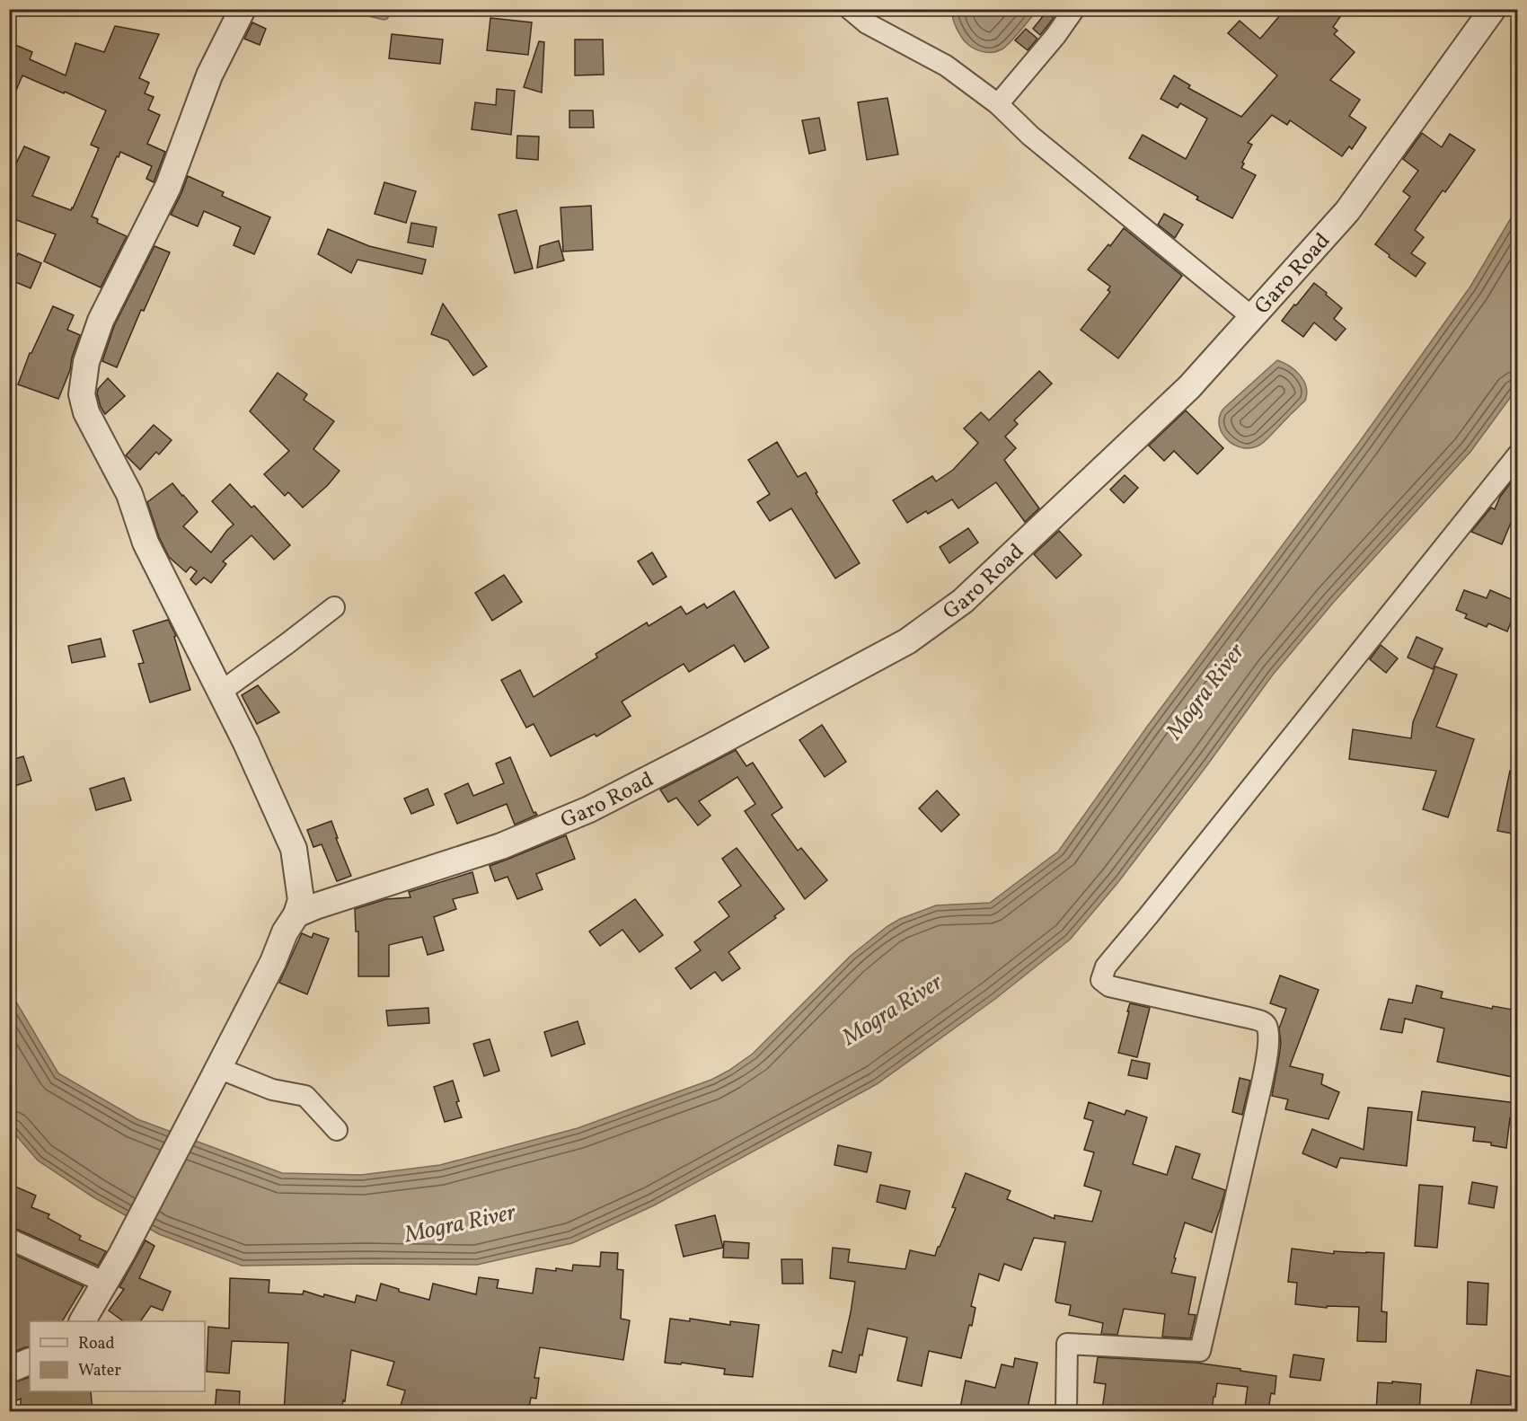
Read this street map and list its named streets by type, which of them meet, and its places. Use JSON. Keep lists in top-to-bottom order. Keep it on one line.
{"streets":{"street":["Garo Road"]},"water":["Mogra River"],"legend":["Road","Water"]}
